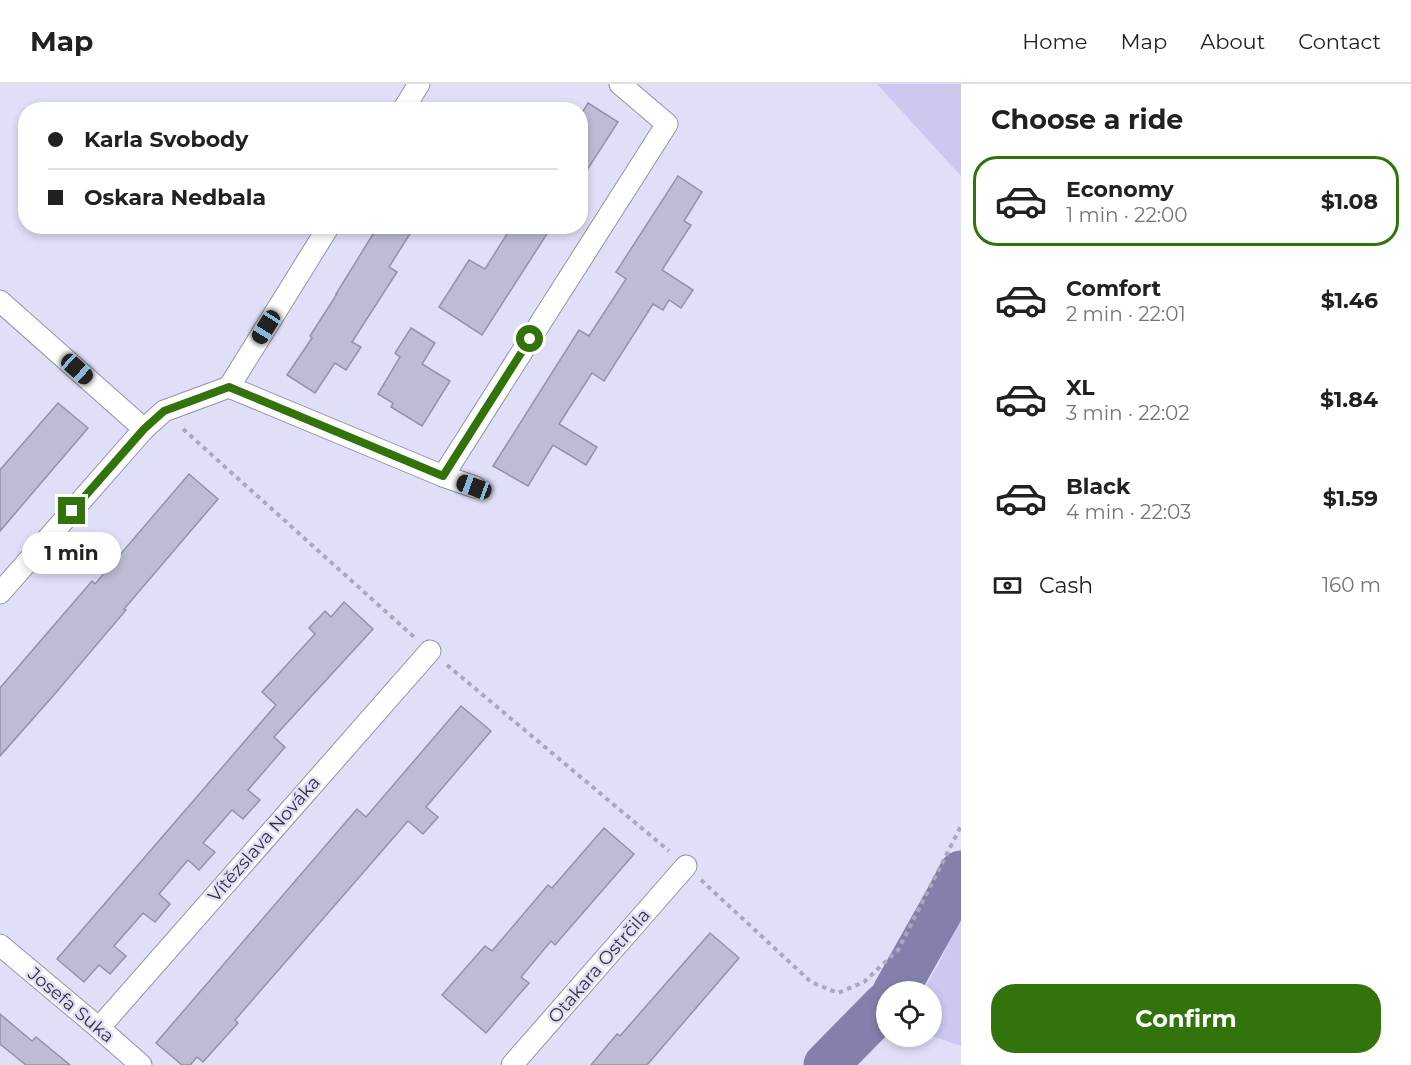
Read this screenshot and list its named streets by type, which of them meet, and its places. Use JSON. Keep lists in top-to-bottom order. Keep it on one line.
{"streets":{"street":["Vítězslava Nováka","Otakara Ostrčila","Josefa Suka"]},"crossings":[["Vítězslava Nováka","Josefa Suka"]],"page":{"header":"Map","nav":["Home","Map","About","Contact"],"heading":"Choose a ride","banner":["Karla Svobody","Oskara Nedbala"],"list":[{"name":"Economy","note":"1 min · 22:00","value":"$1.08"},{"name":"Comfort","note":"2 min · 22:01","value":"$1.46"},{"name":"XL","note":"3 min · 22:02","value":"$1.84"},{"name":"Black","note":"4 min · 22:03","value":"$1.59"}],"bubble":"1 min","pay":["Cash","160 m"],"buttons":"Confirm"}}
